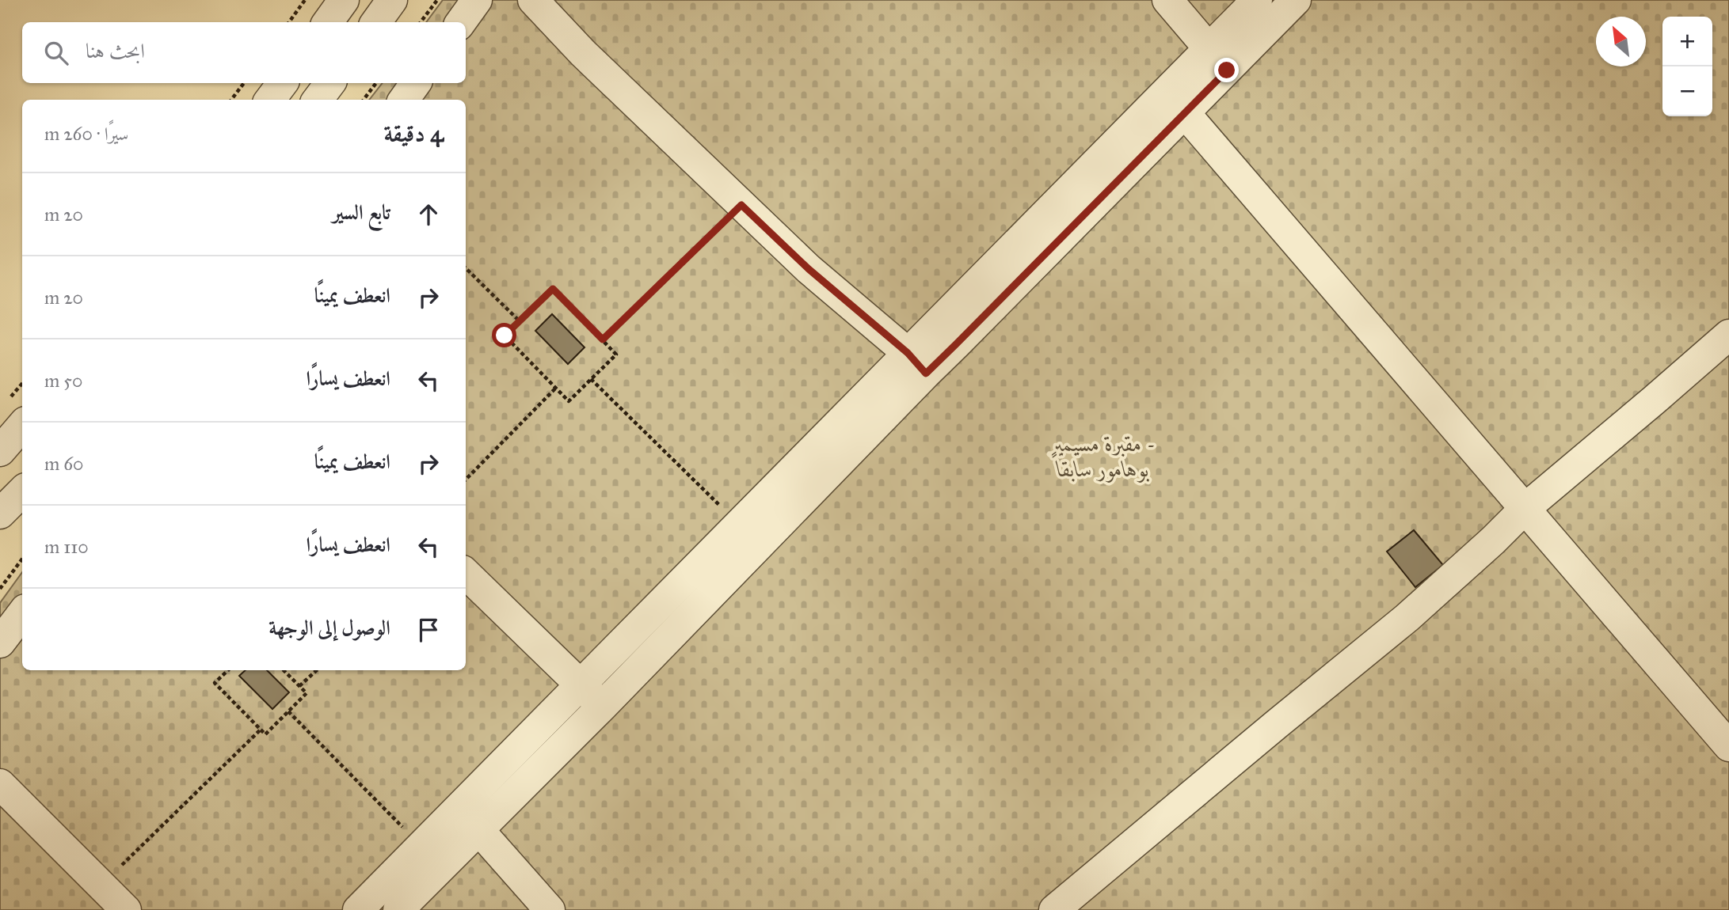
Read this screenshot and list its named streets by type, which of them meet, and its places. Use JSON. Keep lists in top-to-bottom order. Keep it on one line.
{"parks":["مقبرة مسيمير - بوهامور سابقاً"],"north":"top left","page":{"map_buttons":["+","−"],"search":"ابحث هنا","heading":["4 دقيقة","سيرًا · 260 m"],"list":[["تابع السير","20 m"],["انعطف يمينًا","20 m"],["انعطف يسارًا","50 m"],["انعطف يمينًا","60 m"],["انعطف يسارًا","110 m"],"الوصول إلى الوجهة"]}}
